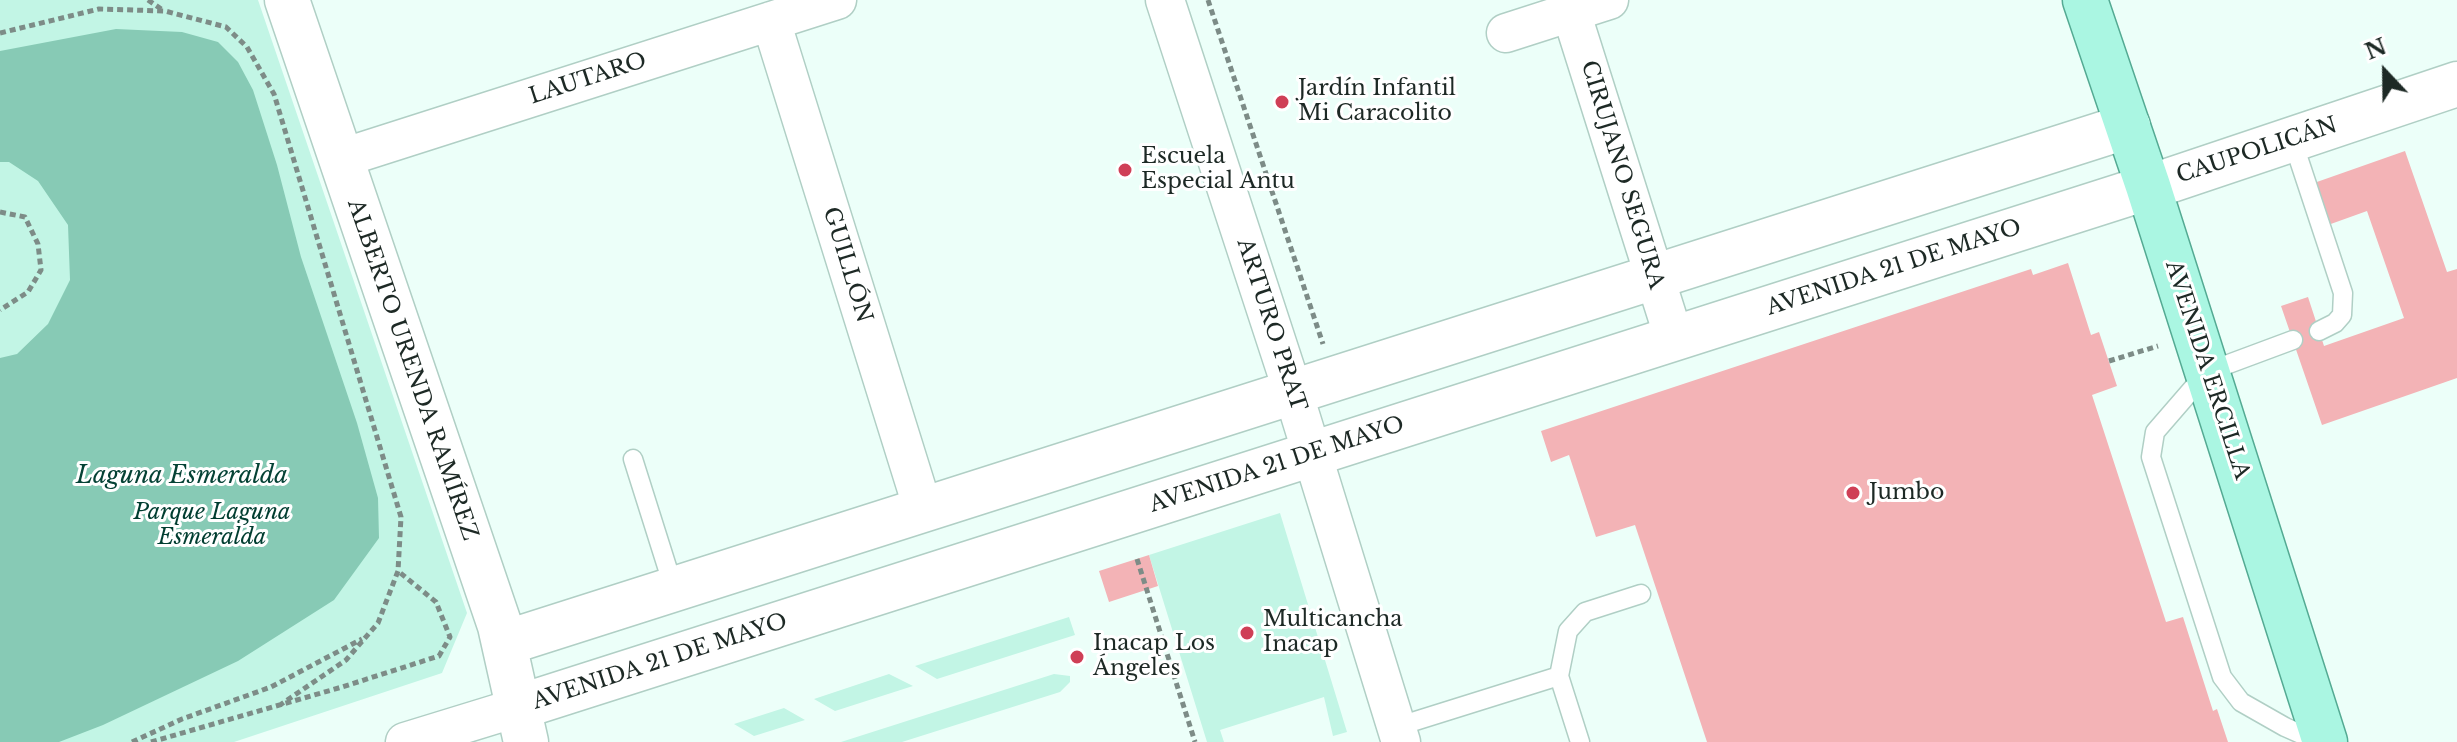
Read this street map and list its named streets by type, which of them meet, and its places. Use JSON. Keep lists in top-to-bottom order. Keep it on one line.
{"streets":{"main road":["AVENIDA ERCILLA"],"street":["LAUTARO","CAUPOLICÁN","CIRUJANO SEGURA","GUILLÓN","AVENIDA 21 DE MAYO","ARTURO PRAT","ALBERTO URENDA RAMÍREZ"]},"crossings":[["LAUTARO","GUILLÓN"],["LAUTARO","ALBERTO URENDA RAMÍREZ"],["CAUPOLICÁN","AVENIDA 21 DE MAYO"],["CAUPOLICÁN","AVENIDA ERCILLA"],["CIRUJANO SEGURA","AVENIDA 21 DE MAYO"],["AVENIDA 21 DE MAYO","ARTURO PRAT"],["AVENIDA 21 DE MAYO","ALBERTO URENDA RAMÍREZ"],["AVENIDA 21 DE MAYO","AVENIDA ERCILLA"]],"water":["Laguna Esmeralda"],"parks":["Parque Laguna Esmeralda"],"places":["Jardín Infantil Mi Caracolito","Escuela Especial Antu","Jumbo","Multicancha Inacap","Inacap Los Ángeles"],"north":"top"}
